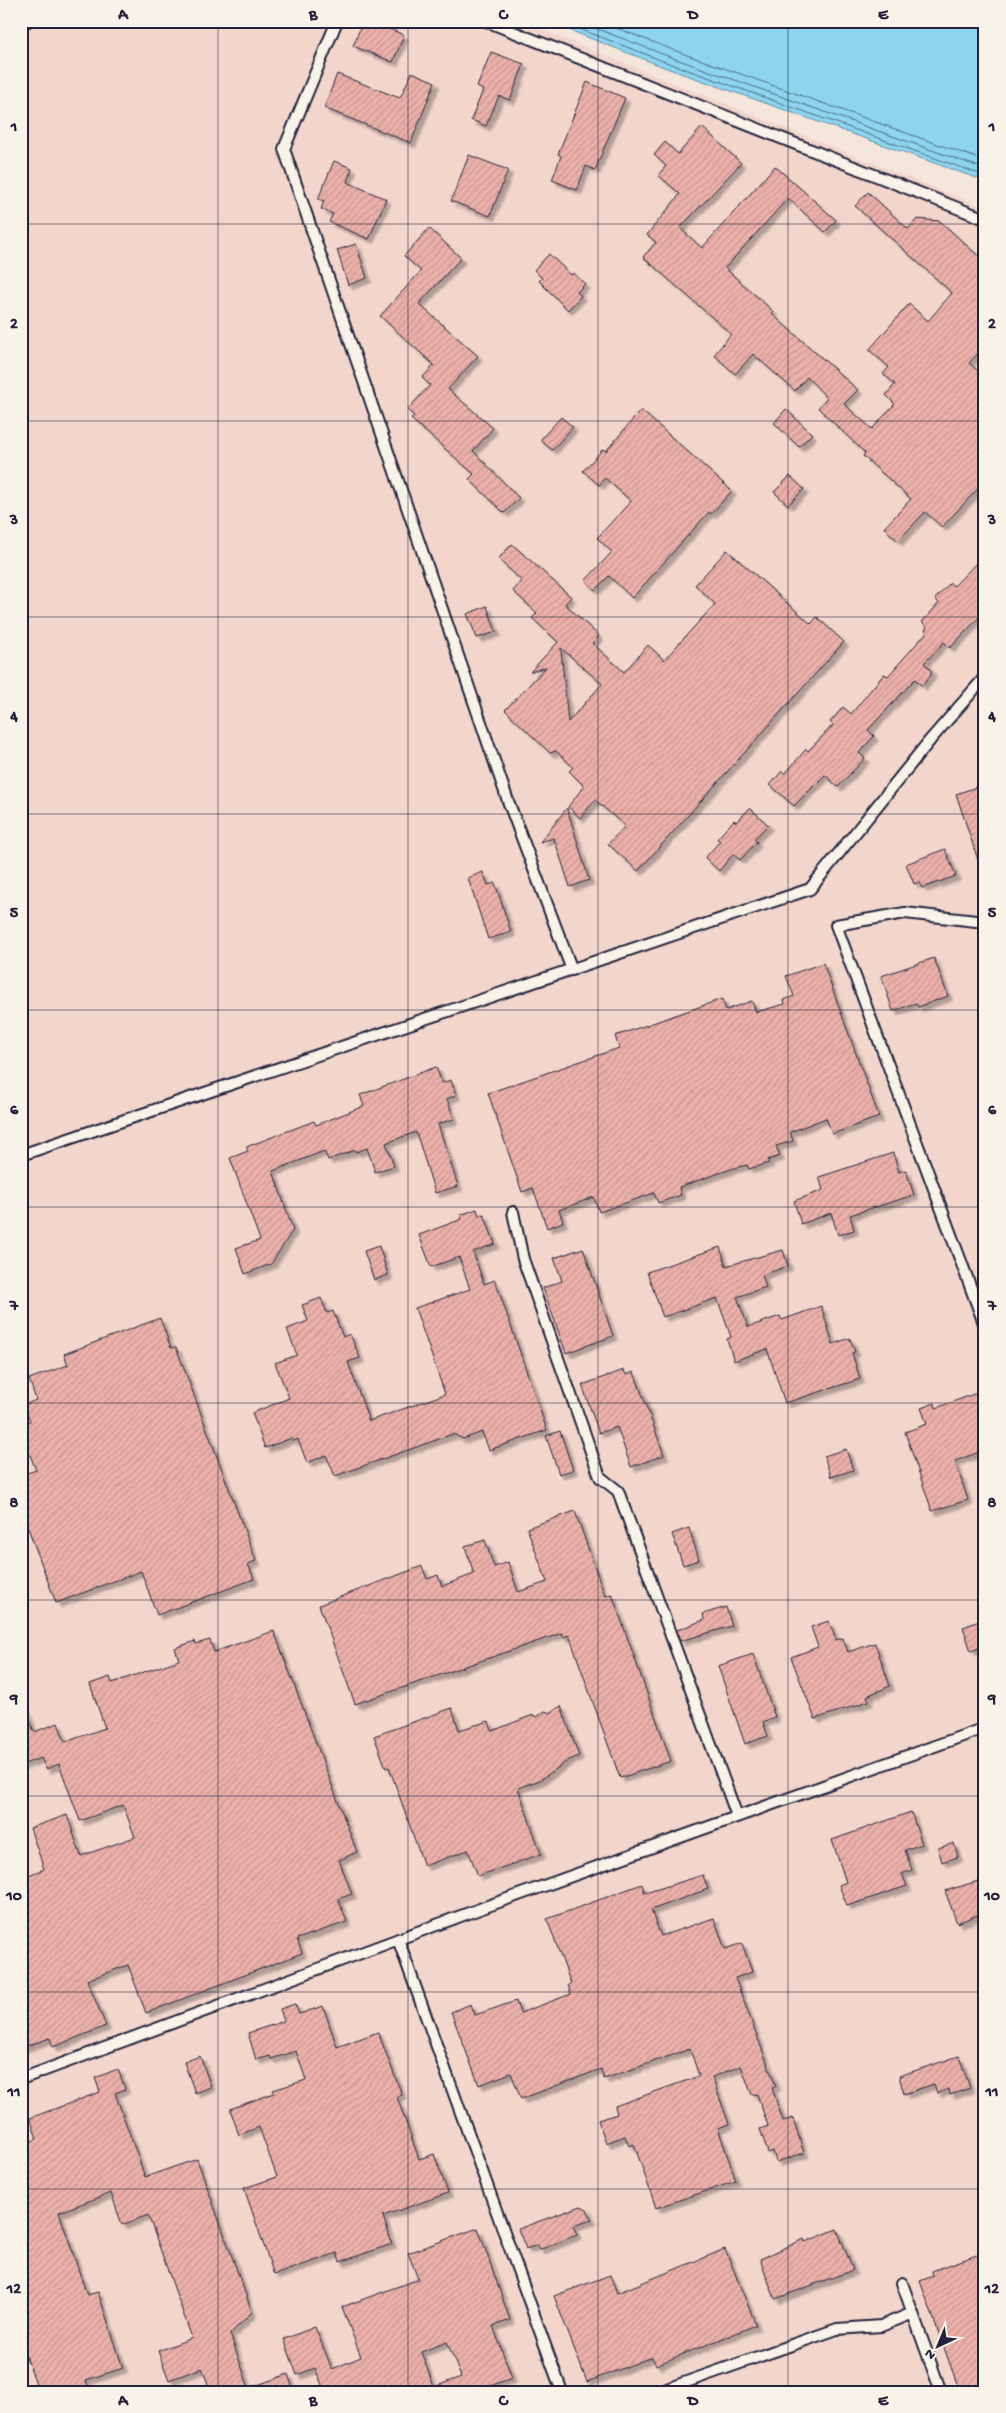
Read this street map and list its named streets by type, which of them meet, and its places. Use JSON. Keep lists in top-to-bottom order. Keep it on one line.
{"north":"bottom left","grid":{"columns":["A","B","C","D","E"],"rows":["1","2","3","4","5","6","7","8","9","10","11","12"]}}
